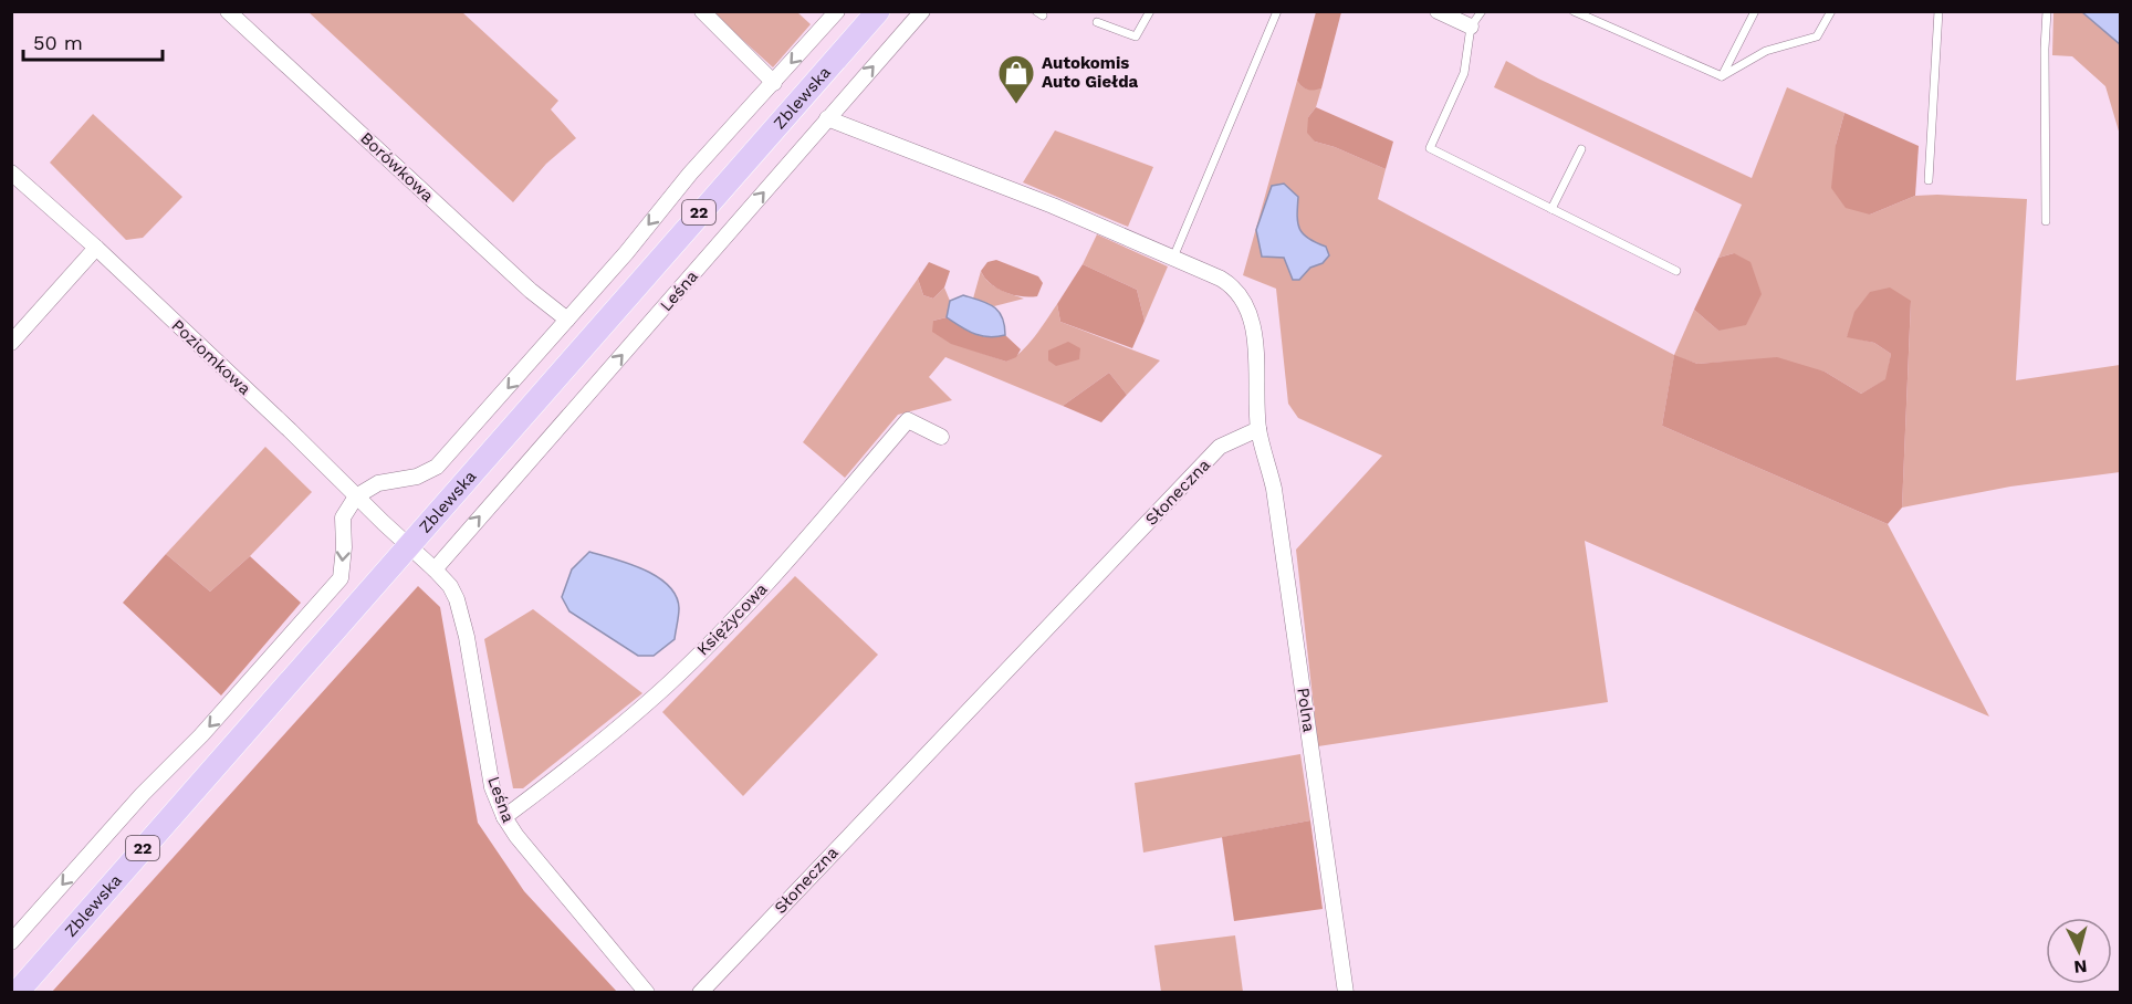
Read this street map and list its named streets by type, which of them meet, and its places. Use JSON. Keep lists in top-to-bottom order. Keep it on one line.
{"streets":{"main road":["Zblewska","22"],"street":["Borówkowa","Leśna","Poziomkowa","Słoneczna","Księżycowa","Polna"]},"crossings":[["Zblewska","Borówkowa"],["Zblewska","Leśna"],["Zblewska","Poziomkowa"],["Leśna","Poziomkowa"],["Leśna","Księżycowa"],["Słoneczna","Polna"]],"one_way":["Leśna"],"places":{"shop":["Autokomis Auto Giełda"]},"scale_bar":"50 m","north":"bottom"}
